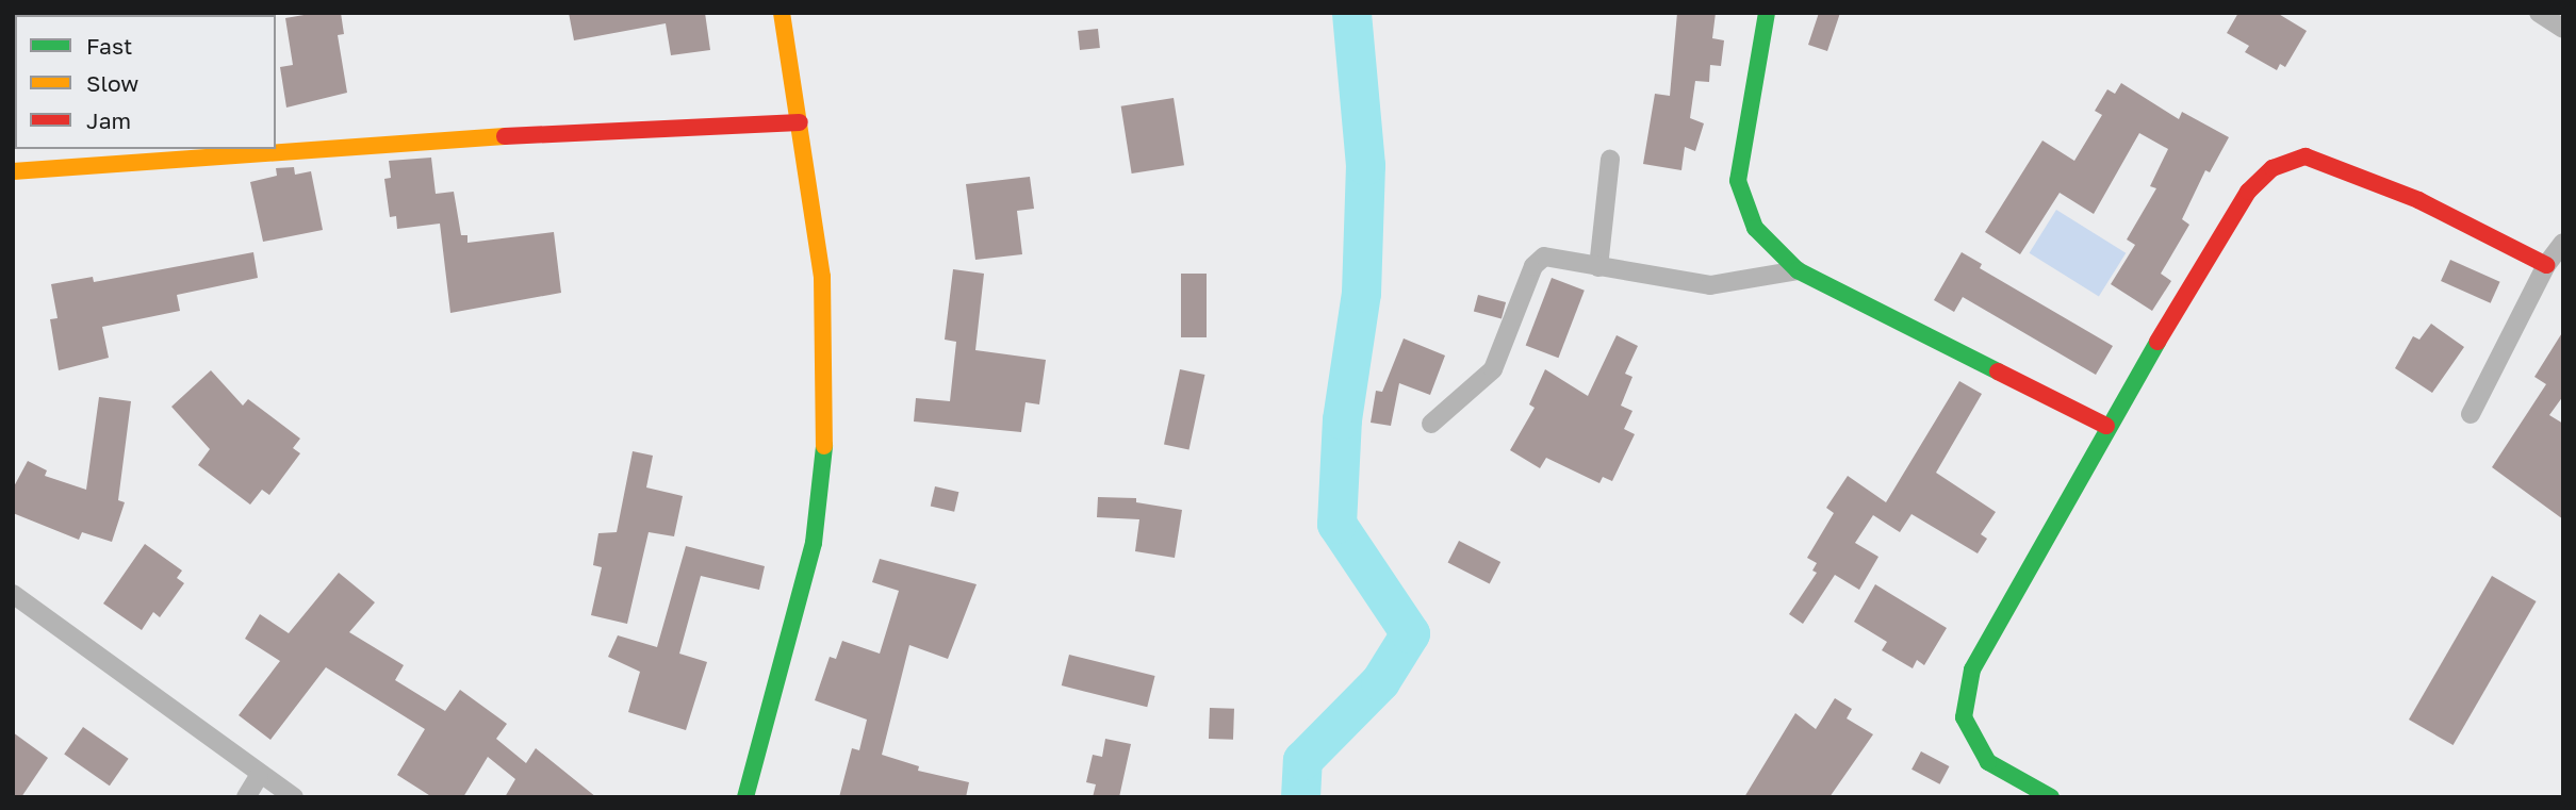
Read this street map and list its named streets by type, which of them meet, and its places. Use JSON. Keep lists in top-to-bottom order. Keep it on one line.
{"legend":["Fast","Slow","Jam"]}
